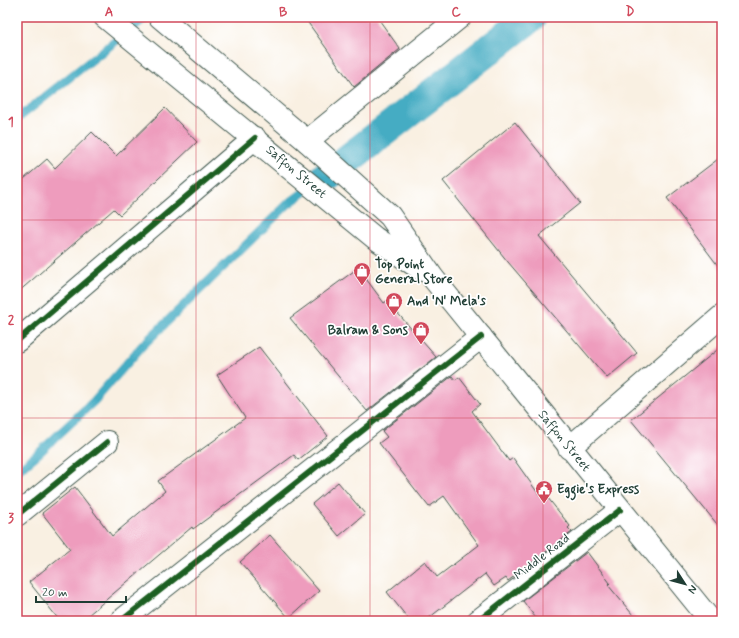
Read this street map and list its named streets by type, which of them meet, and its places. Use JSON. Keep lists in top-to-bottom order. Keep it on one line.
{"streets":{"main road":["Saffon Street","Middle Road"]},"crossings":[["Saffon Street","Middle Road"]],"places":{"shop":["Top Point General Store","And 'N' Mela's","Balram & Sons"],"public building":["Eggie's Express"]},"scale_bar":"20 m","north":"bottom right","grid":{"columns":["A","B","C","D"],"rows":["1","2","3"]}}
